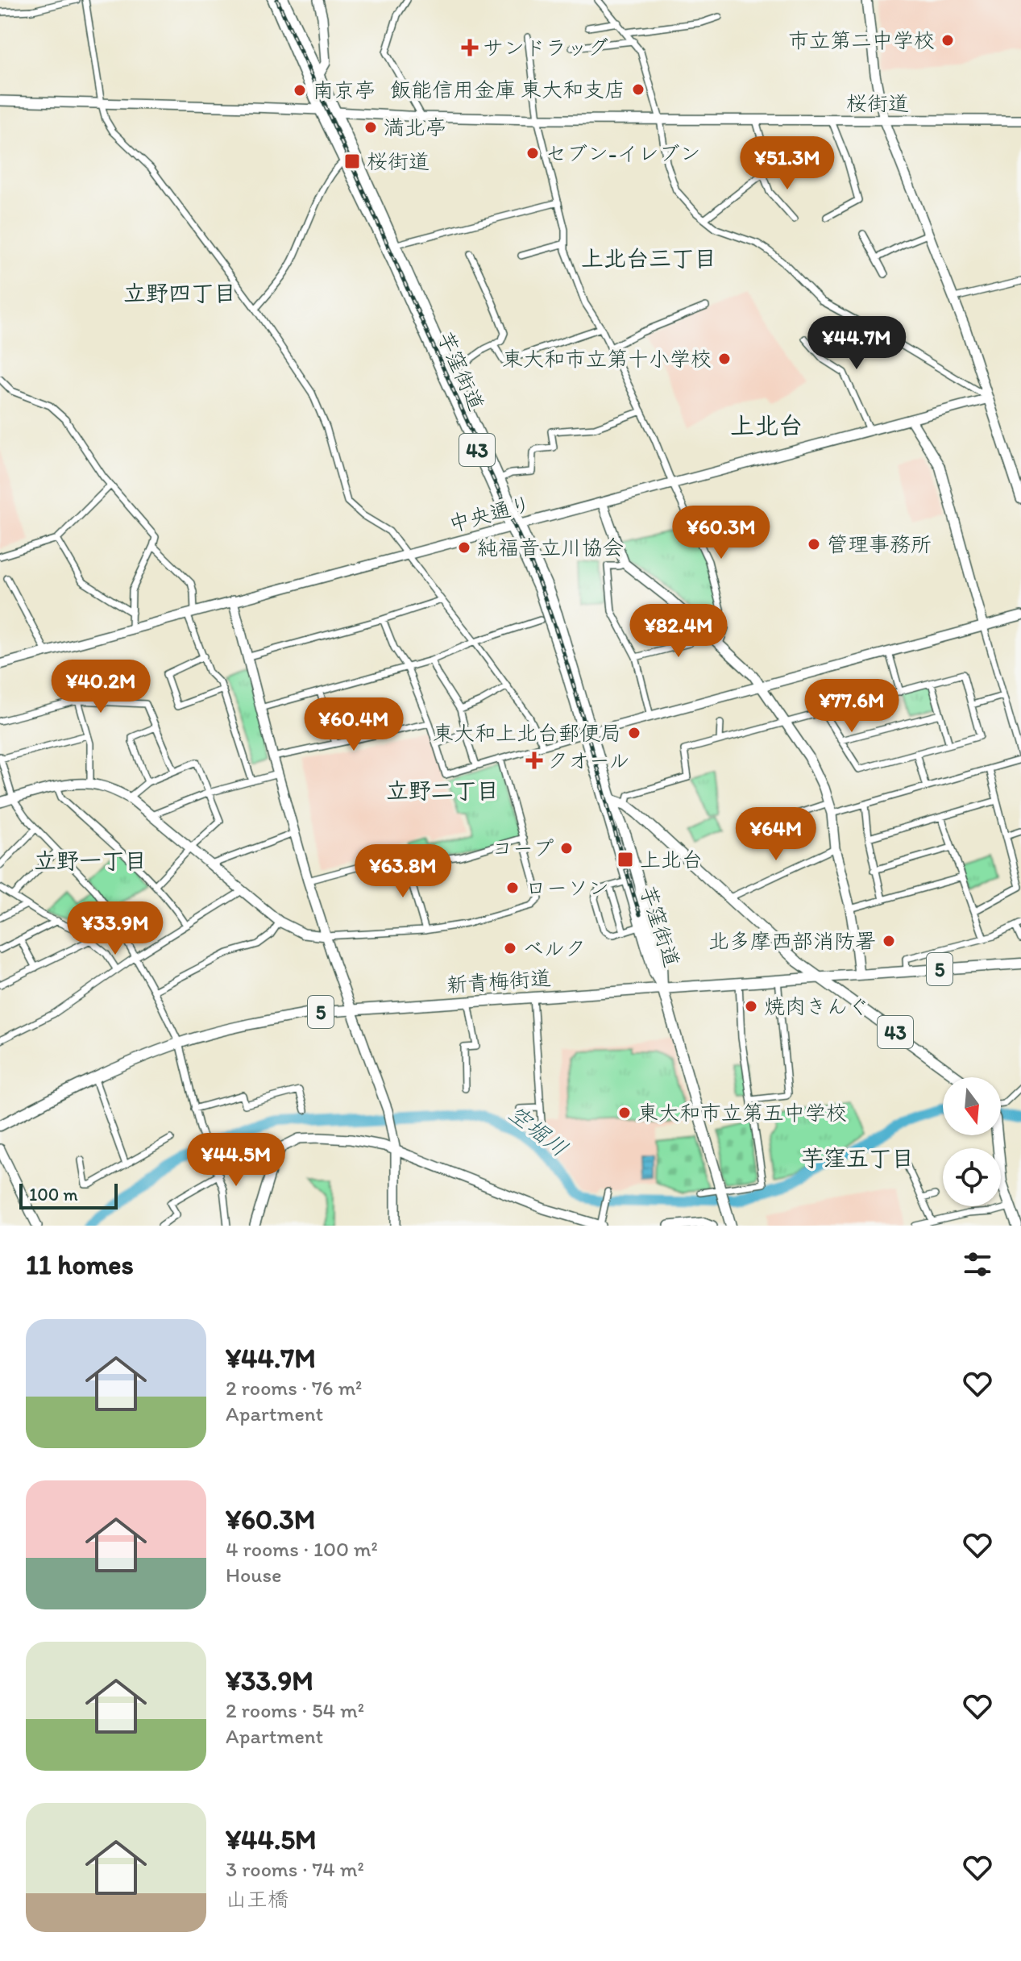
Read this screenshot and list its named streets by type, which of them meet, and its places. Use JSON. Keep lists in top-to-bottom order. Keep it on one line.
{"streets":{"main road":["芋窪街道","43","5","新青梅街道"],"street":["桜街道","中央通り"]},"crossings":[["桜街道","芋窪街道"],["芋窪街道","43"],["芋窪街道","中央通り"],["芋窪街道","新青梅街道"],["43","新青梅街道"]],"districts":["上北台三丁目","立野四丁目","上北台","立野二丁目","立野一丁目","芋窪五丁目"],"water":["空堀川"],"places":{"other":["市立第二中学校","飯能信用金庫 東大和支店","南京亭","満北亭","セブン-イレブン","東大和市立第十小学校","管理事務所","純福音立川協会","東大和上北台郵便局","コープ","ローソン","北多摩西部消防署","ベルク","焼肉きんぐ","東大和市立第五中学校"],"health":["サンドラッグ","クオール"],"transit":["桜街道","上北台"]},"scale_bar":"100 m","north":"bottom","page":{"price":["¥51.3M","¥44.7M","¥60.3M","¥82.4M","¥40.2M","¥77.6M","¥60.4M","¥64M","¥63.8M","¥33.9M","¥44.5M"],"scale":"100 m","heading":"11 homes","list":[{"name":"¥44.7M","note":"2 rooms · 76 m² · Apartment"},{"name":"¥60.3M","note":"4 rooms · 100 m² · House"},{"name":"¥33.9M","note":"2 rooms · 54 m² · Apartment"},{"name":"¥44.5M","note":"3 rooms · 74 m² · 山王橋"}]}}
